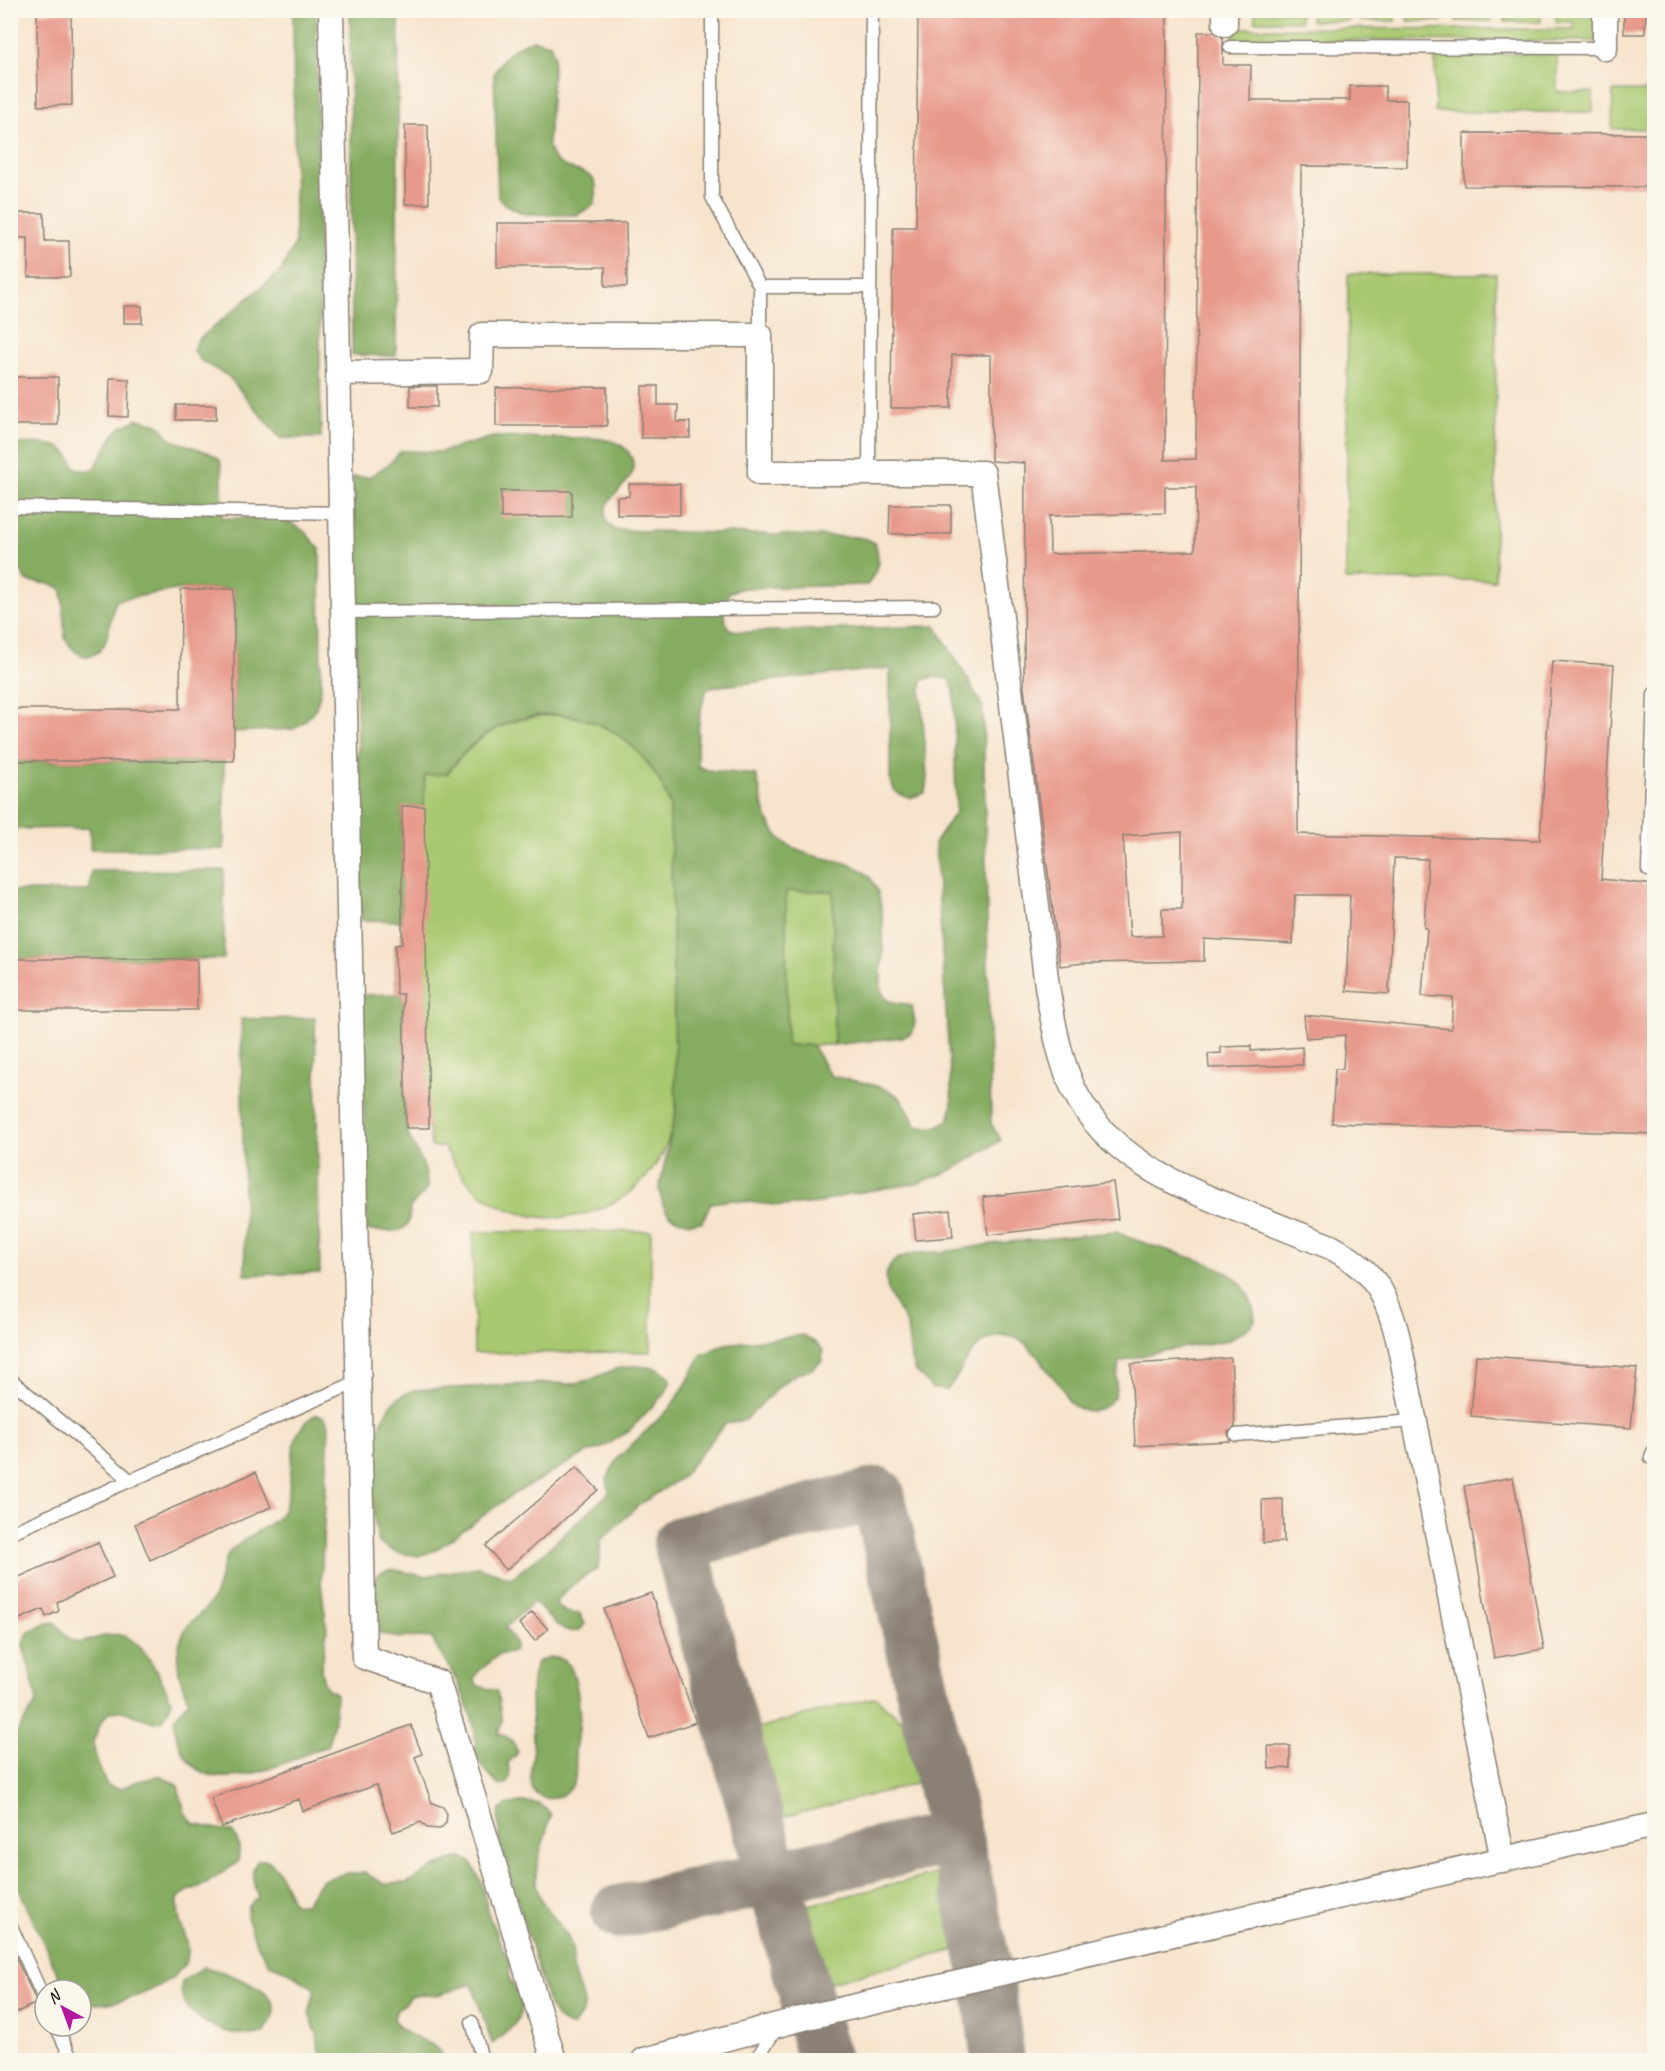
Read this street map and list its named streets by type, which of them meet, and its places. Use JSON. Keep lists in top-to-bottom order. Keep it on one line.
{"north":"top left"}
